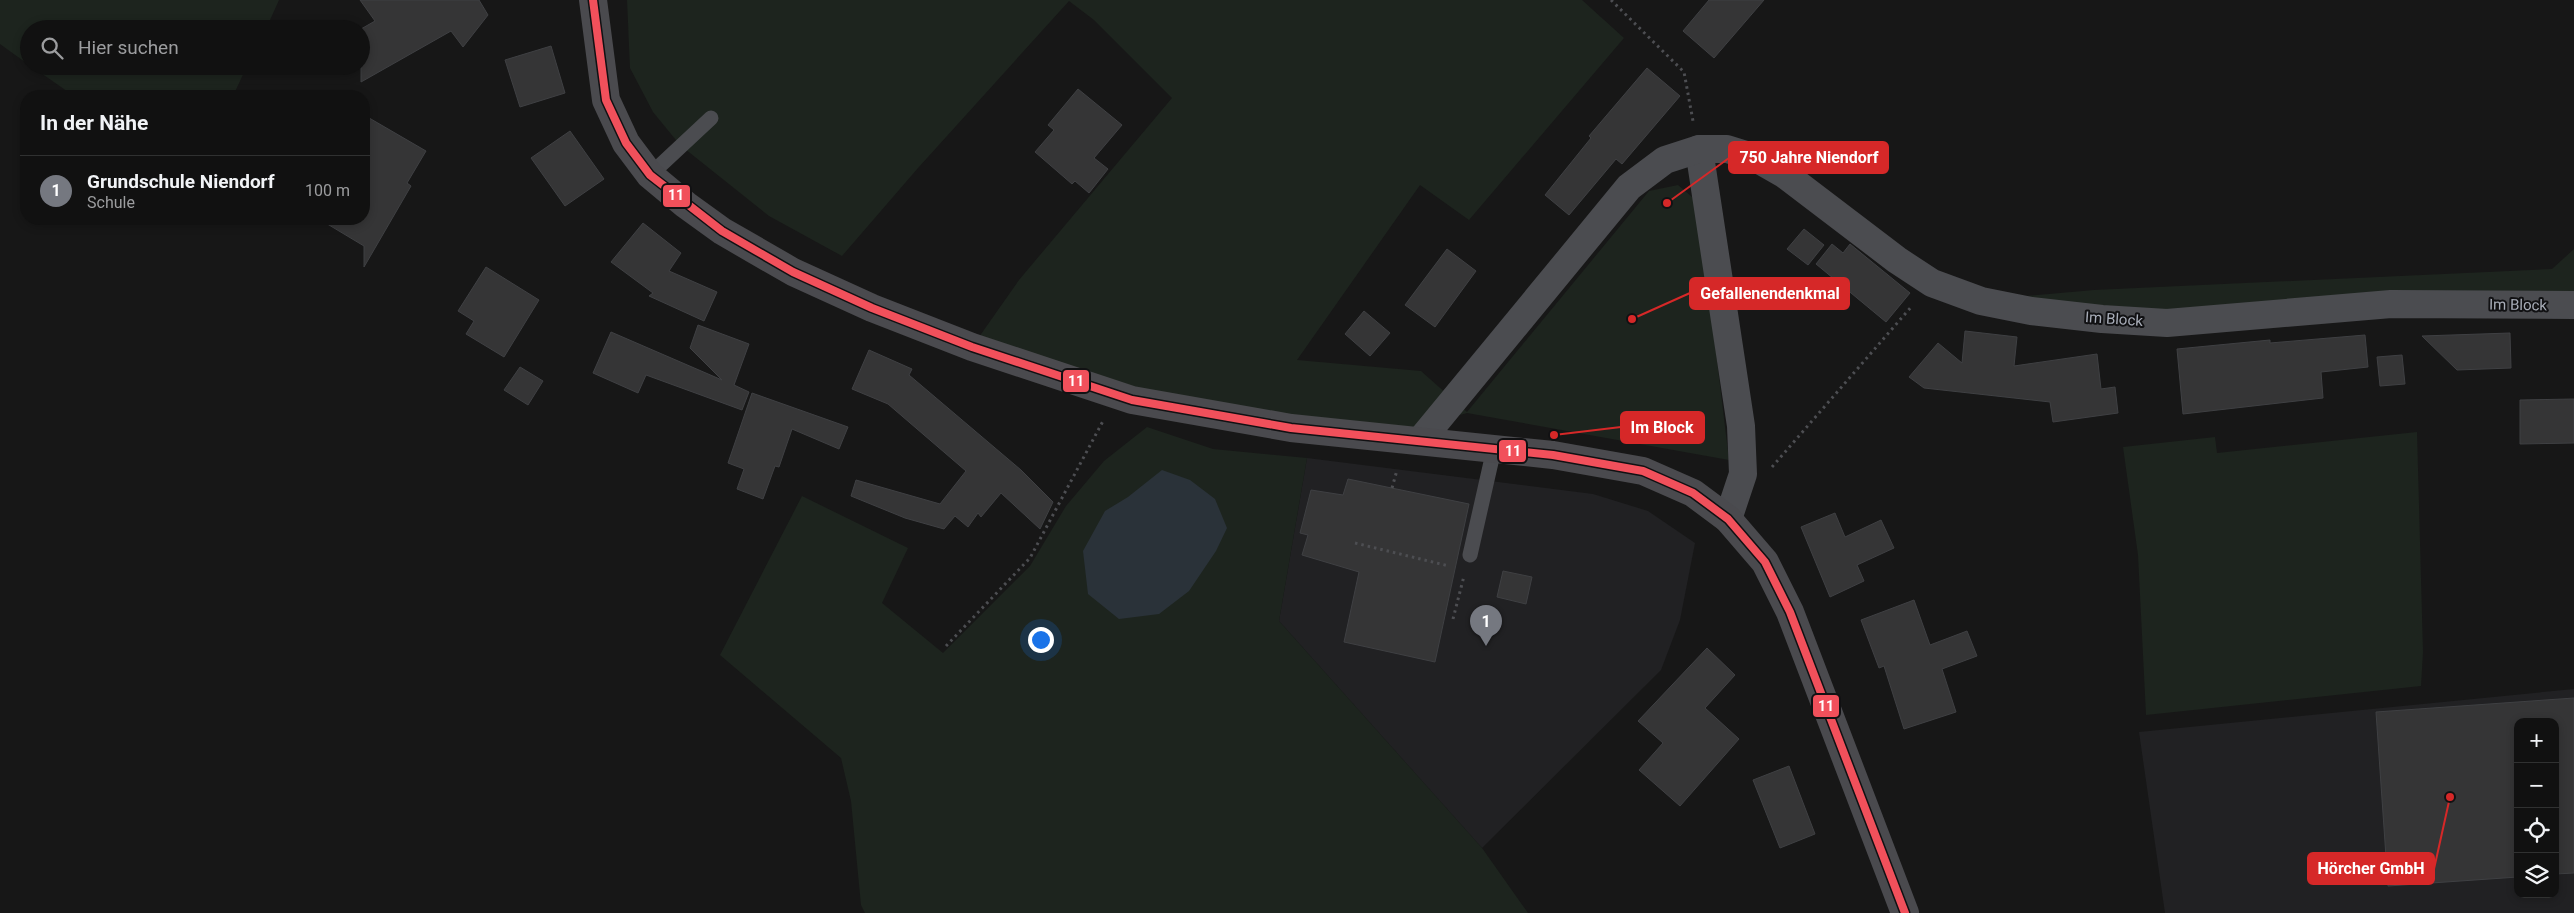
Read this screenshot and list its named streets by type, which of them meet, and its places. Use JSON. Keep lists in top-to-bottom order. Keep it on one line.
{"streets":{"street":["Im Block"]},"places":["750 Jahre Niendorf","Gefallenendenkmal","Im Block","Hörcher GmbH"],"lines":["transit line 11"],"page":{"search":"Hier suchen","heading":"In der Nähe","list":[{"mark":"1","name":"Grundschule Niendorf","note":"Schule","value":"100 m"}],"pins":"1","map_buttons":["+","−"]}}
